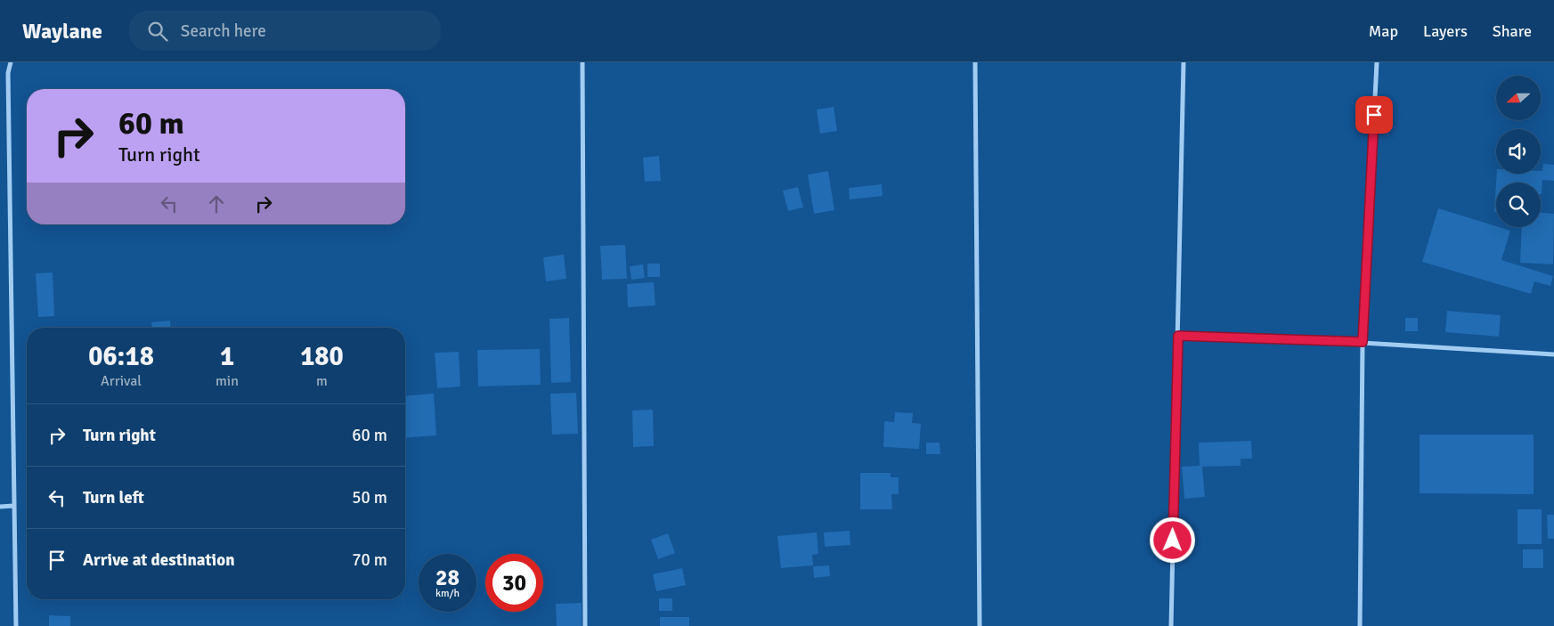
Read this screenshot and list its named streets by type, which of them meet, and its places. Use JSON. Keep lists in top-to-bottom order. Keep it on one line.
{"north":"left","page":{"header":"Waylane","search":"Search here","nav":["Map","Layers","Share"],"turn":["60 m","Turn right"],"eta":["06:18","Arrival","1","min","180","m"],"list":[{"name":"Turn right","value":"60 m"},{"name":"Turn left","value":"50 m"},{"name":"Arrive at destination","value":"70 m"}],"speed":"28 km/h","limit":"30"}}
